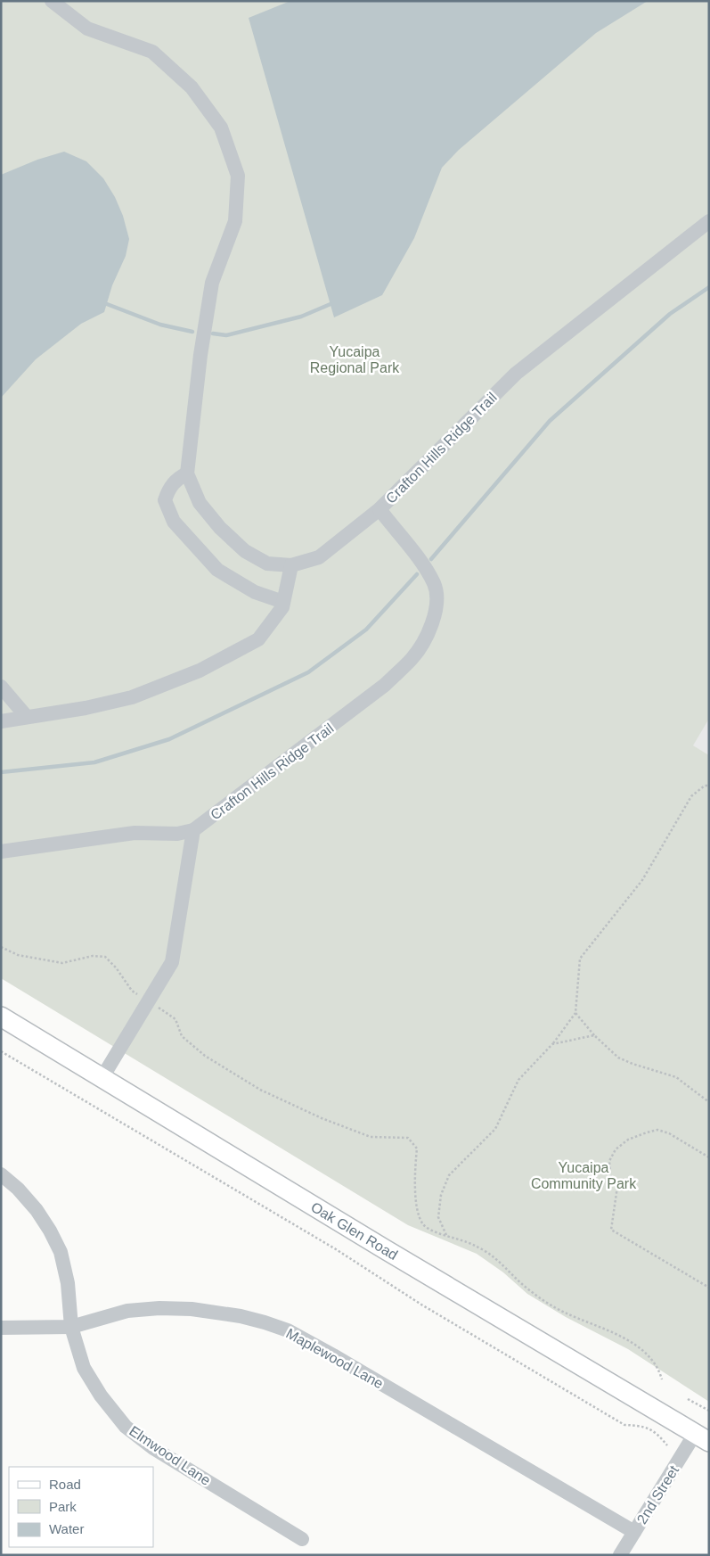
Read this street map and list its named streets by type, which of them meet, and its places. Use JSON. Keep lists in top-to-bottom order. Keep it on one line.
{"streets":{"main road":["Oak Glen Road"],"street":["Crafton Hills Ridge Trail","Maplewood Lane","Elmwood Lane","2nd Street"]},"crossings":[["Oak Glen Road","2nd Street"],["Maplewood Lane","Elmwood Lane"],["Maplewood Lane","2nd Street"]],"parks":["Yucaipa Regional Park","Yucaipa Community Park"],"legend":["Road","Park","Water"]}
